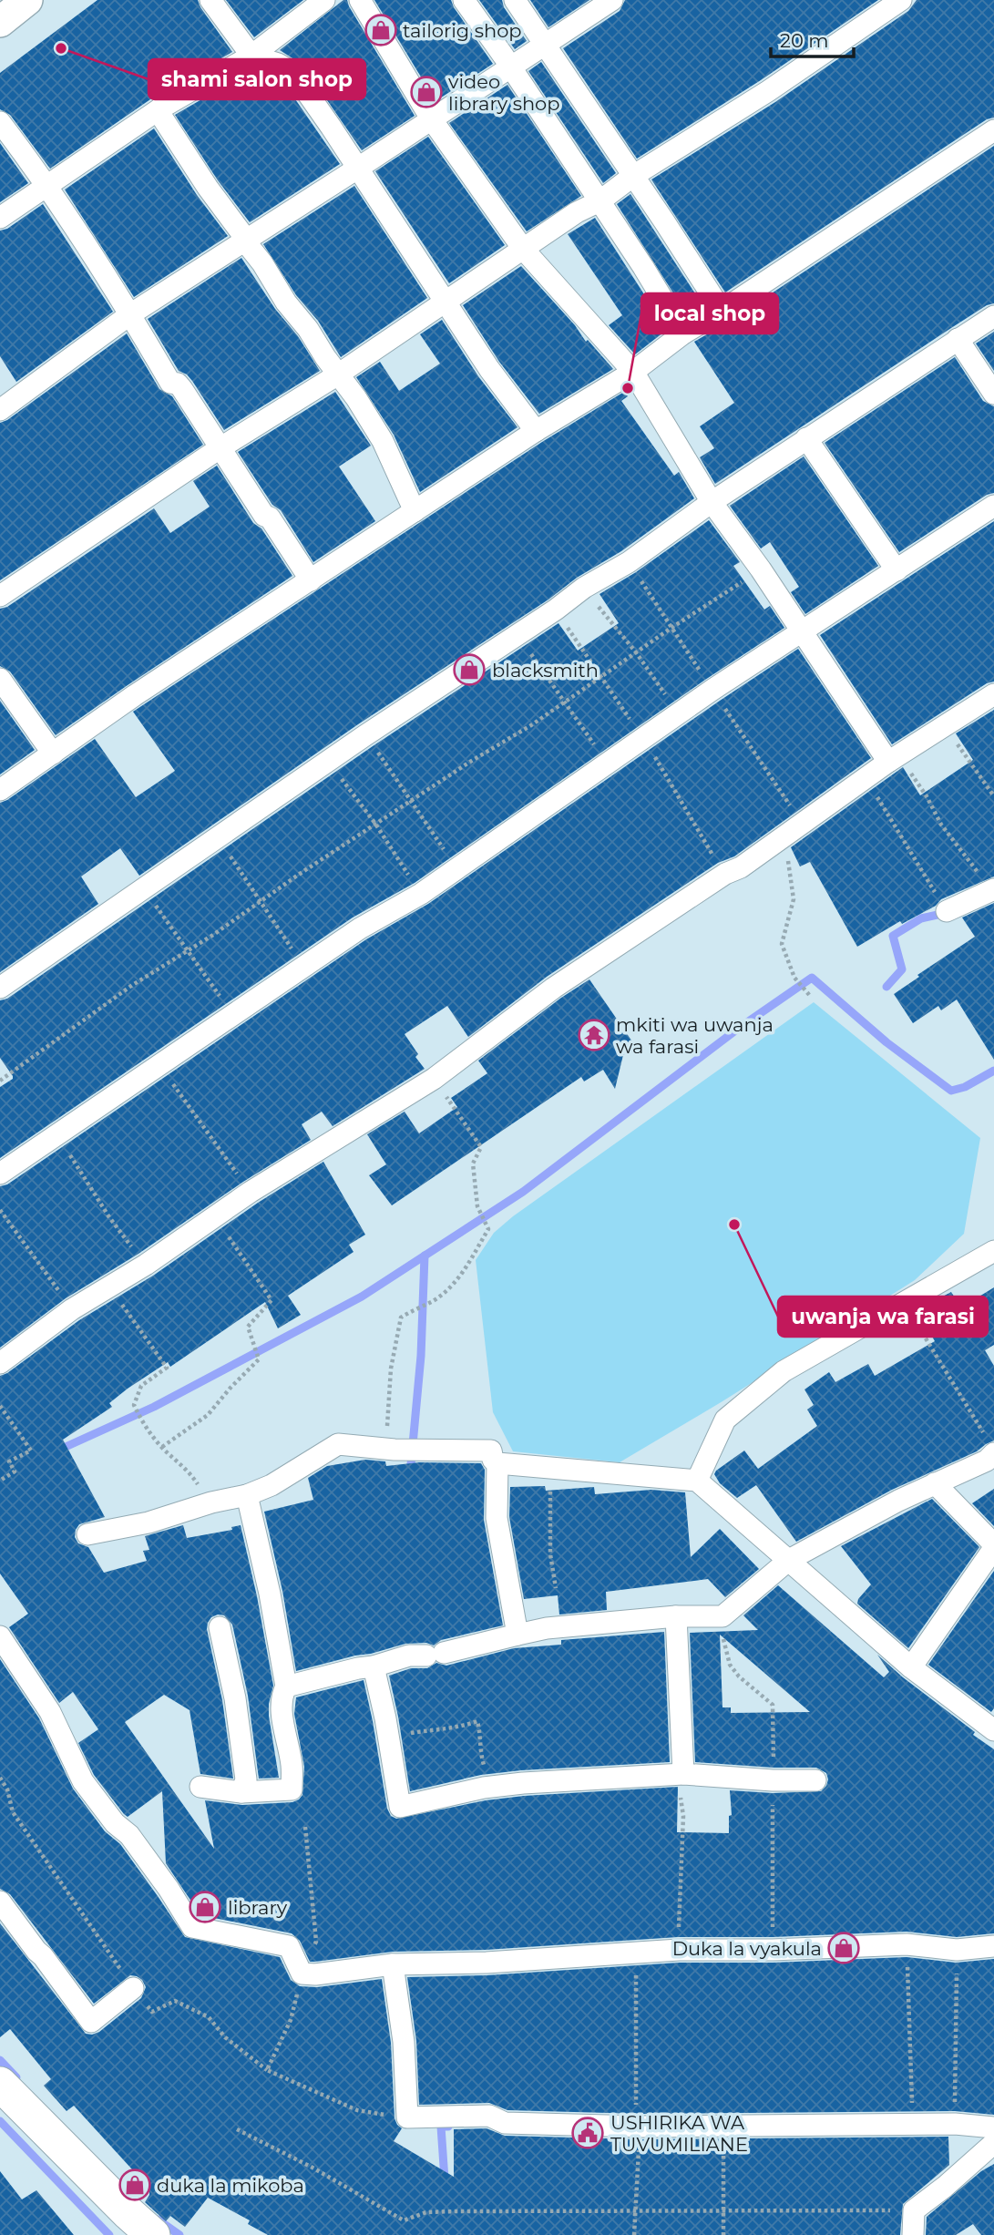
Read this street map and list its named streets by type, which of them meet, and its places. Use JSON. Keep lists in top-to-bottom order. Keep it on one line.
{"places":{"shop":["tailorig shop","video library shop","blacksmith","library","Duka la vyakula","duka la mikoba"],"other":["shami salon shop","local shop","uwanja wa farasi"],"temple":["mkiti wa uwanja wa farasi"],"public building":["USHIRIKA WA TUVUMILIANE"]},"scale_bar":"20 m"}
